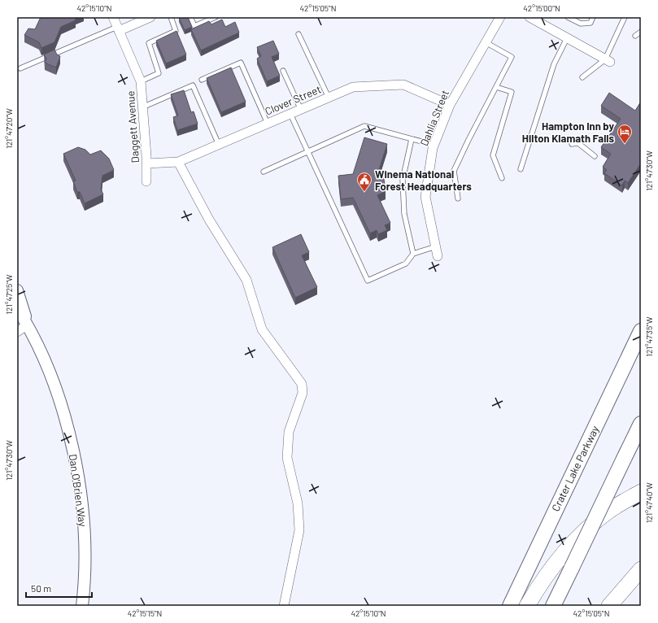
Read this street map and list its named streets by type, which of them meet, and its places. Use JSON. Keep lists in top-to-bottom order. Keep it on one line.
{"streets":{"main road":["Crater Lake Parkway"],"street":["Clover Street","Dahlia Street","Daggett Avenue","Dan O'Brien Way"]},"crossings":[["Clover Street","Dahlia Street"],["Clover Street","Daggett Avenue"]],"places":{"hotel":["Hampton Inn by Hilton Klamath Falls"],"public building":["Winema National Forest Headquarters"]},"scale_bar":"50 m","coordinates":["42°15'10\"N","42°15'05\"N","42°15'00\"N","121°47'20\"W","121°47'30\"W","121°47'25\"W","121°47'35\"W","121°47'40\"W","42°15'15\"N"]}
